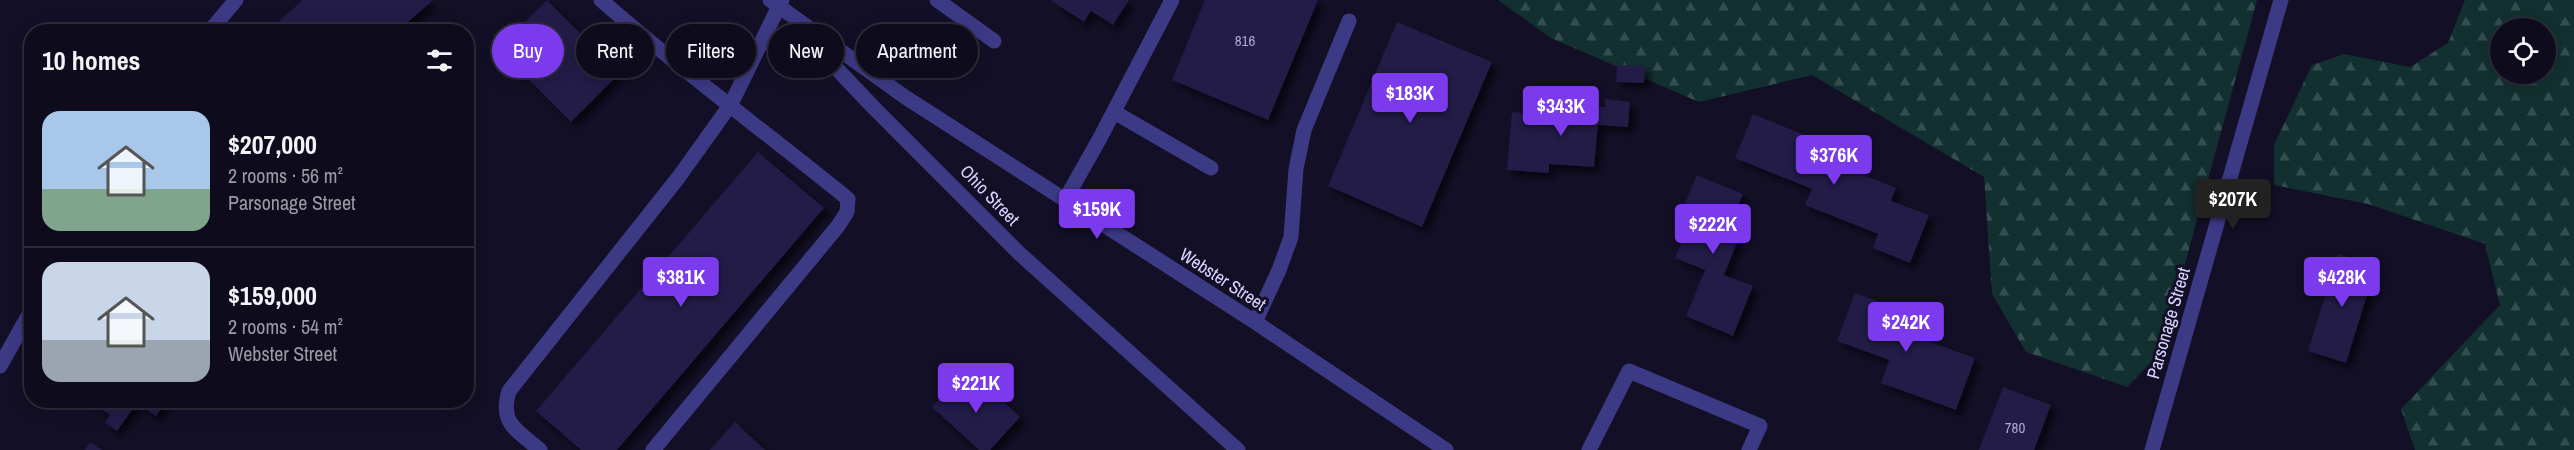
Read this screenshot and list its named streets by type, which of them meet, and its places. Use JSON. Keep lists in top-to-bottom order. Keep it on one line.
{"streets":{"street":["Ohio Street","Webster Street","Parsonage Street"]},"crossings":[["Ohio Street","Webster Street"]],"house_numbers":["816","780"],"page":{"chip":["Buy","Rent","Filters","New","Apartment"],"heading":"10 homes","price":["$183K","$343K","$376K","$207K","$159K","$222K","$381K","$428K","$242K","$221K"],"list":[{"name":"$207,000","note":"2 rooms · 56 m² · Parsonage Street"},{"name":"$159,000","note":"2 rooms · 54 m² · Webster Street"}]}}
